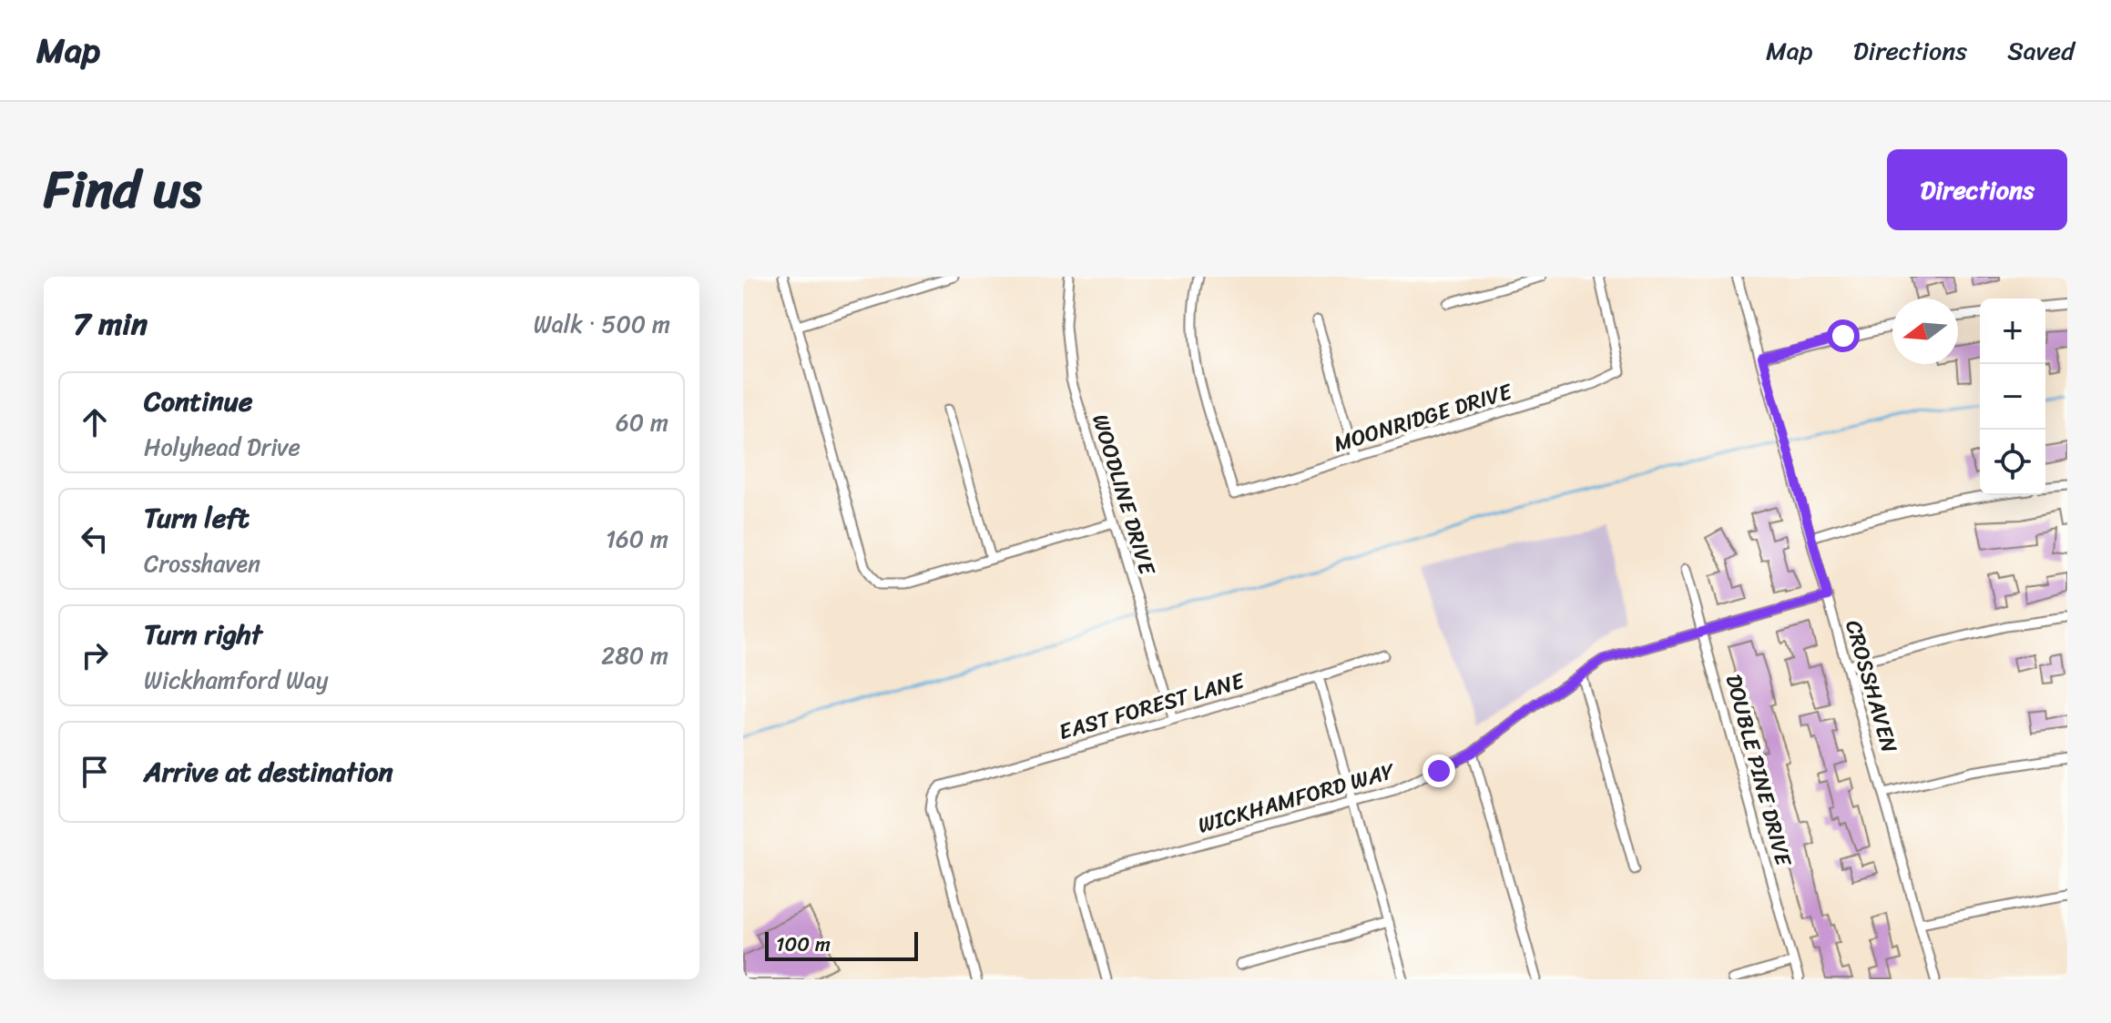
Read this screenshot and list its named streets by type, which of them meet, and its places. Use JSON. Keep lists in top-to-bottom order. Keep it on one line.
{"streets":{"street":["MOONRIDGE DRIVE","WOODLINE DRIVE","CROSSHAVEN","EAST FOREST LANE","DOUBLE PINE DRIVE","WICKHAMFORD WAY"]},"crossings":[["WOODLINE DRIVE","EAST FOREST LANE"],["CROSSHAVEN","WICKHAMFORD WAY"],["DOUBLE PINE DRIVE","WICKHAMFORD WAY"]],"scale_bar":"100 m","north":"left","page":{"header":"Map","nav":["Map","Directions","Saved"],"title":"Find us","buttons":"Directions","heading":["7 min","Walk · 500 m"],"map_buttons":["+","−"],"list":[["Continue","Holyhead Drive","60 m"],["Turn left","Crosshaven","160 m"],["Turn right","Wickhamford Way","280 m"],"Arrive at destination"],"scale":"100 m"}}
